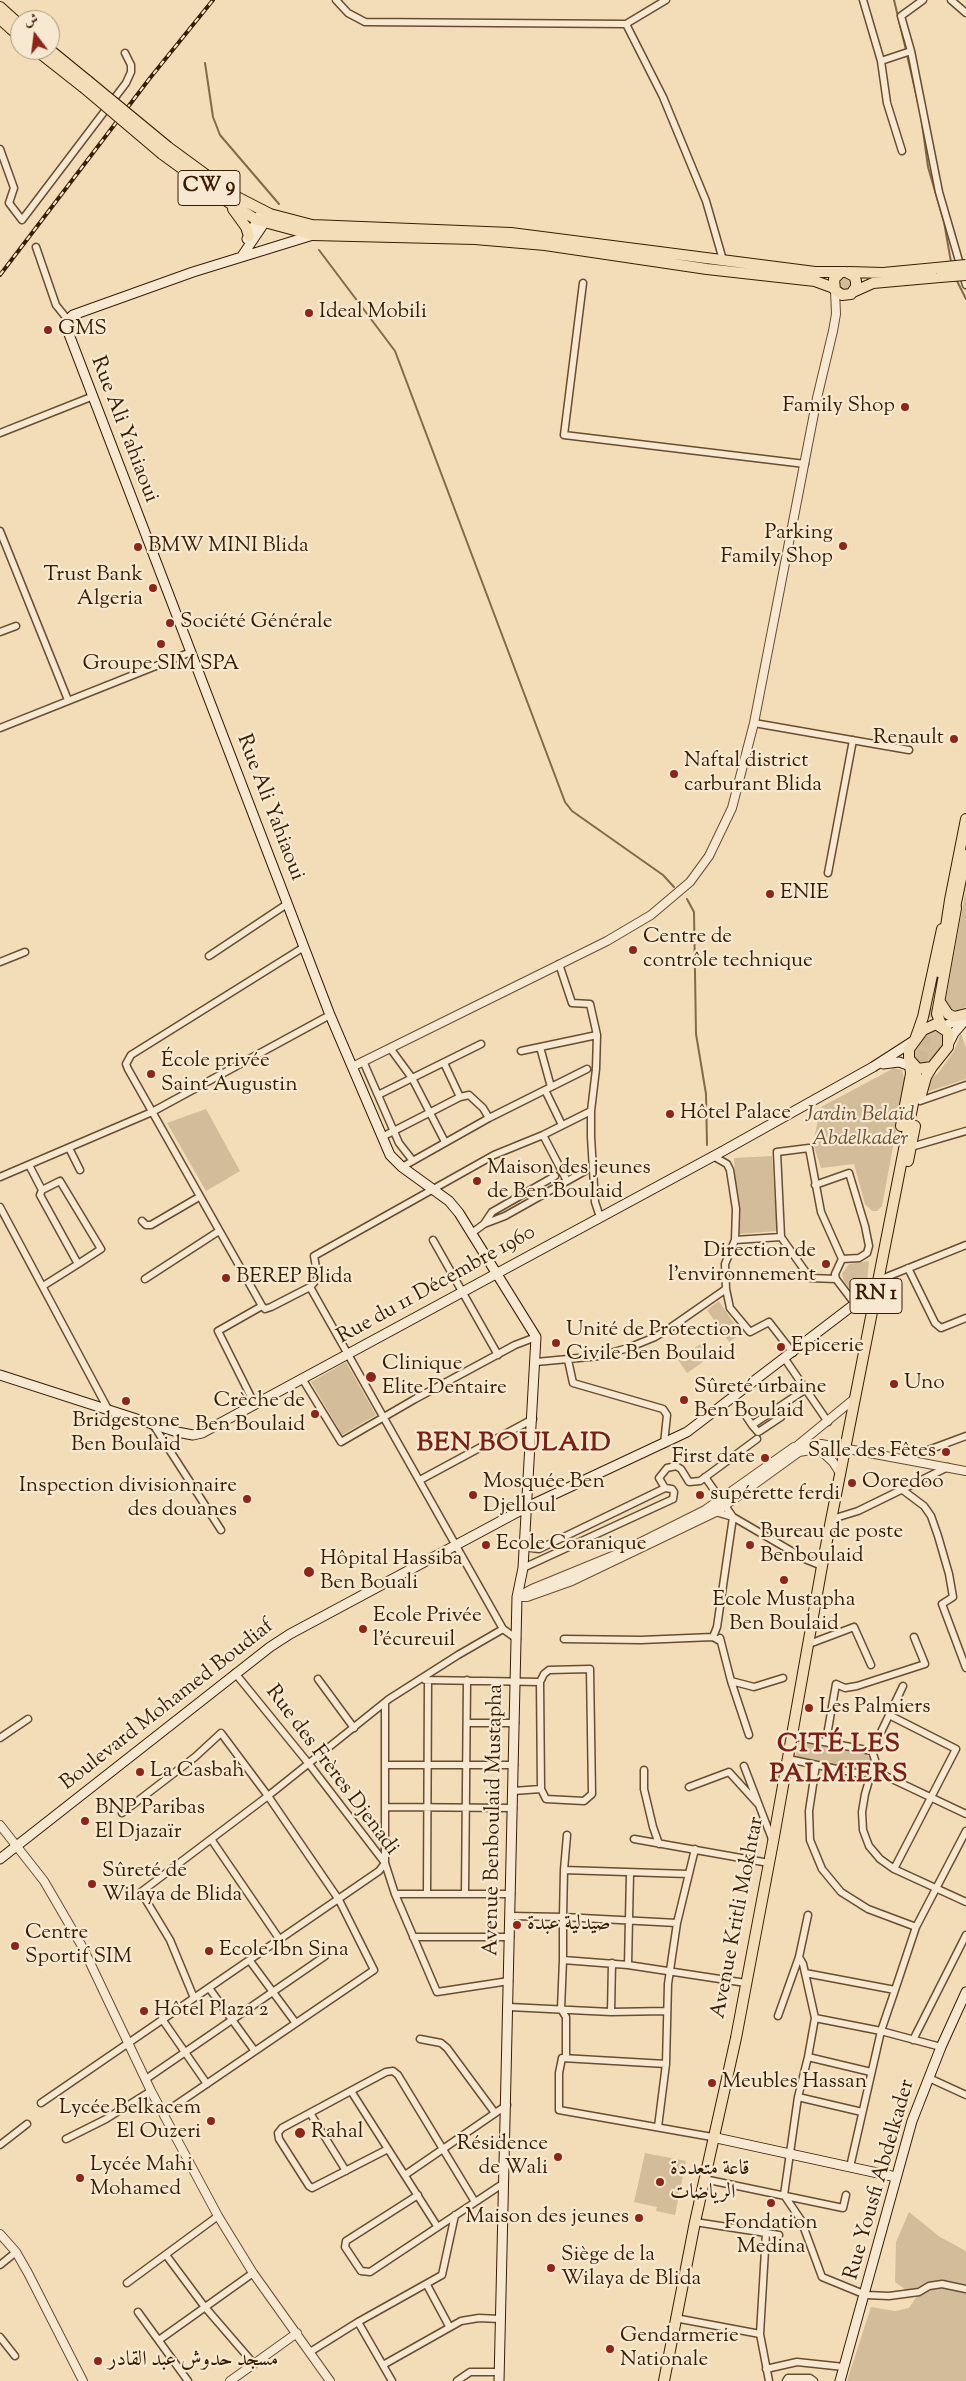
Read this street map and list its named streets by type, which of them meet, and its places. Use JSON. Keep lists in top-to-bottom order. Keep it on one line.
{"streets":{"main road":["CW 9","Rue Ali Yahiaoui","Rue du 11 Décembre 1960","RN 1","Boulevard Mohamed Boudiaf","Avenue Benboulaid Mustapha","Avenue Kritli Mokhtar","Rue Yousfi Abdelkader"],"street":["Rue des Frères Djenadi"]},"crossings":[["Rue Ali Yahiaoui","Rue du 11 Décembre 1960"],["Rue du 11 Décembre 1960","RN 1"],["RN 1","Avenue Kritli Mokhtar"],["Boulevard Mohamed Boudiaf","Rue des Frères Djenadi"],["Boulevard Mohamed Boudiaf","Avenue Benboulaid Mustapha"],["Boulevard Mohamed Boudiaf","Avenue Kritli Mokhtar"],["Rue des Frères Djenadi","Avenue Benboulaid Mustapha"]],"districts":["BEN BOULAID","CITÉ LES PALMIERS"],"parks":["Jardin Belaïd Abdelkader"],"places":["Ideal Mobili","GMS","Family Shop","Parking Family Shop","BMW MINI Blida","Trust Bank Algeria","Société Générale","Groupe SIM SPA","Renault","Naftal district carburant Blida","ENIE","Centre de contrôle technique","École privée Saint Augustin","Hôtel Palace","Maison des jeunes de Ben Boulaid","Direction de l'environnement","BEREP Blida","Unité de Protection Civile Ben Boulaid","Epicerie","Clinique Elite Dentaire","Uno","Sûreté urbaine Ben Boulaid","Bridgestone Ben Boulaid","Crèche de Ben Boulaid","Salle des Fêtes","First date","Ooredoo","Mosquée Ben Djelloul","supérette ferdi","Inspection divisionnaire des douanes","Ecole Coranique","Bureau de poste Benboulaid","Hôpital Hassiba Ben Bouali","Ecole Mustapha Ben Boulaid","Ecole Privée l'écureuil","Les Palmiers","La Casbah","BNP Paribas El Djazaïr","Sûreté de Wilaya de Blida","صيدلية عبدة","Centre Sportif SIM","Ecole Ibn Sina","Hôtel Plaza 2","Meubles Hassan","Lycée Belkacem El Ouzeri","Rahal","Résidence de Wali","Lycée Mahi Mohamed","قاعة متعددة الرياضات","Fondation Medina","Maison des jeunes","Siège de la Wilaya de Blida","Gendarmerie Nationale","مسجد حدوش عبد القادر"],"north":"top"}
